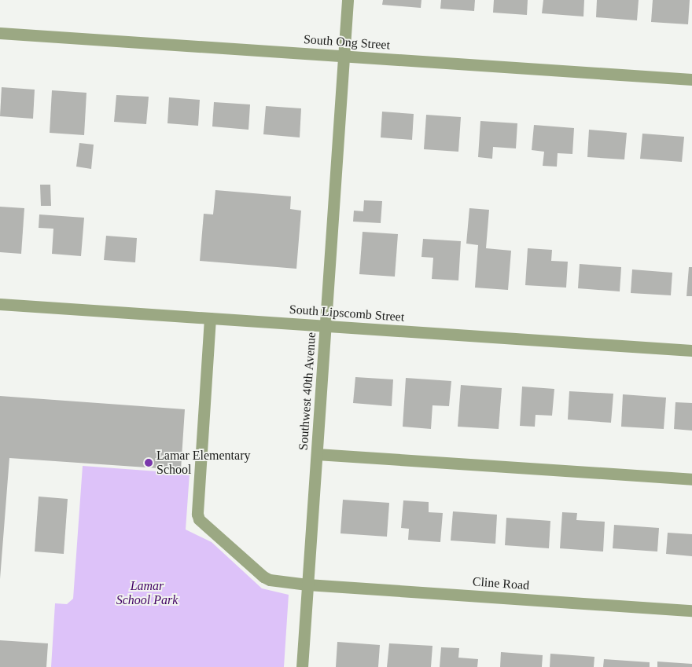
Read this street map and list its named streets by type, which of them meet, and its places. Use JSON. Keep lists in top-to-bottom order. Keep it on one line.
{"streets":{"street":["South Ong Street","South Lipscomb Street","Southwest 40th Avenue","Cline Road"]},"crossings":[["South Ong Street","Southwest 40th Avenue"],["South Lipscomb Street","Southwest 40th Avenue"],["South Lipscomb Street","Cline Road"],["Southwest 40th Avenue","Cline Road"]],"parks":["Lamar School Park"],"places":["Lamar Elementary School"]}
